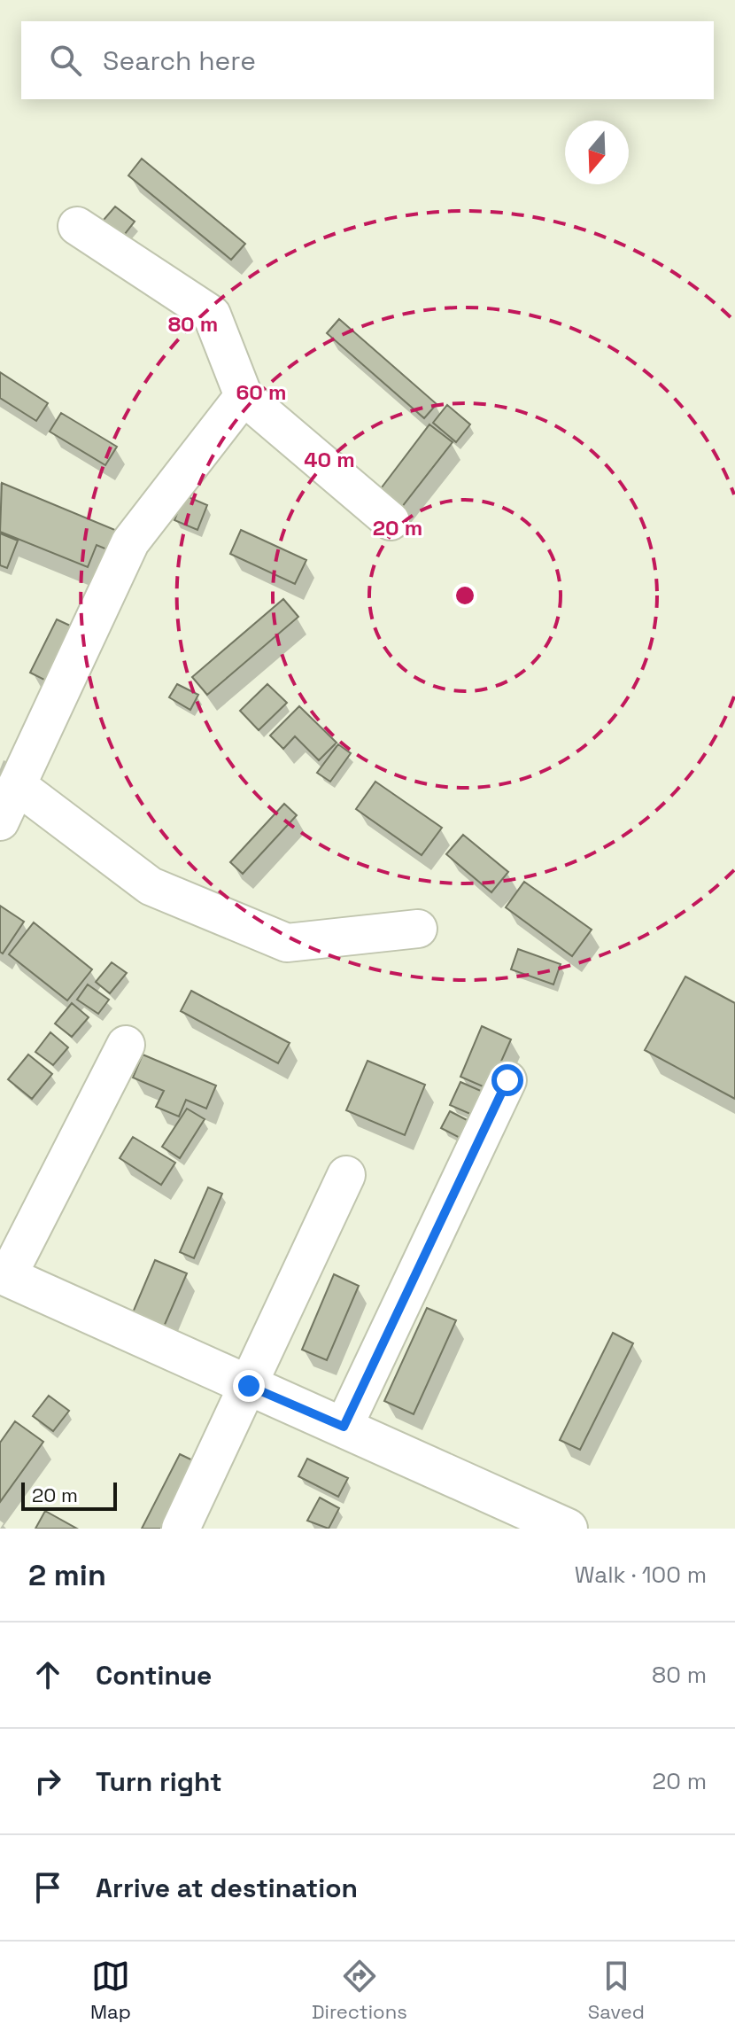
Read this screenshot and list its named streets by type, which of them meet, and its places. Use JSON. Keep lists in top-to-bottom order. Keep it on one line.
{"scale_bar":"20 m","north":"bottom","page":{"search":"Search here","scale":"20 m","heading":["2 min","Walk · 100 m"],"list":[["Continue","80 m"],["Turn right","20 m"],"Arrive at destination"],"nav":["Map","Directions","Saved"]},"rings":["80 m","60 m","40 m","20 m"]}
